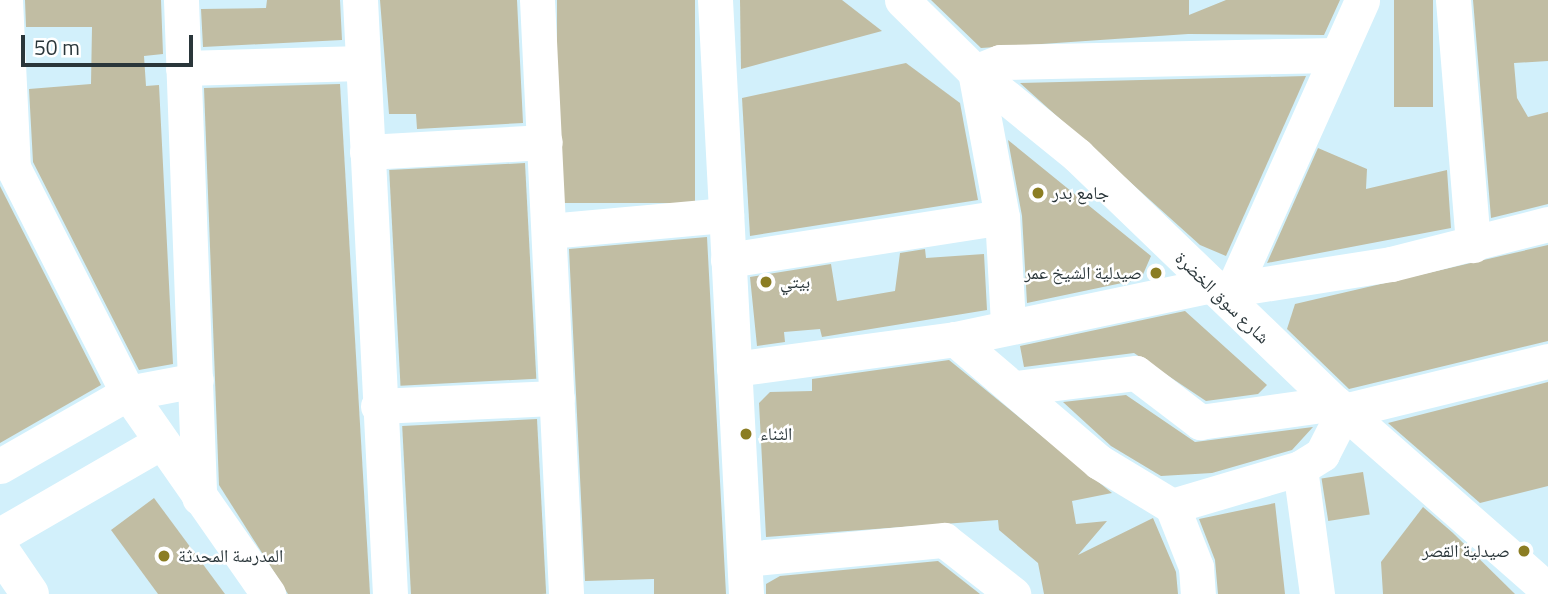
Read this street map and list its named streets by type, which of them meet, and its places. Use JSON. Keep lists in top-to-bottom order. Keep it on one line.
{"streets":{"street":["شارع سوق الخضرة"]},"places":["جامع بدر","صيدلية الشيخ عمر","بيتي","الثناء","صيدلية القصر","المدرسة المحدثة"],"scale_bar":"50 m"}
